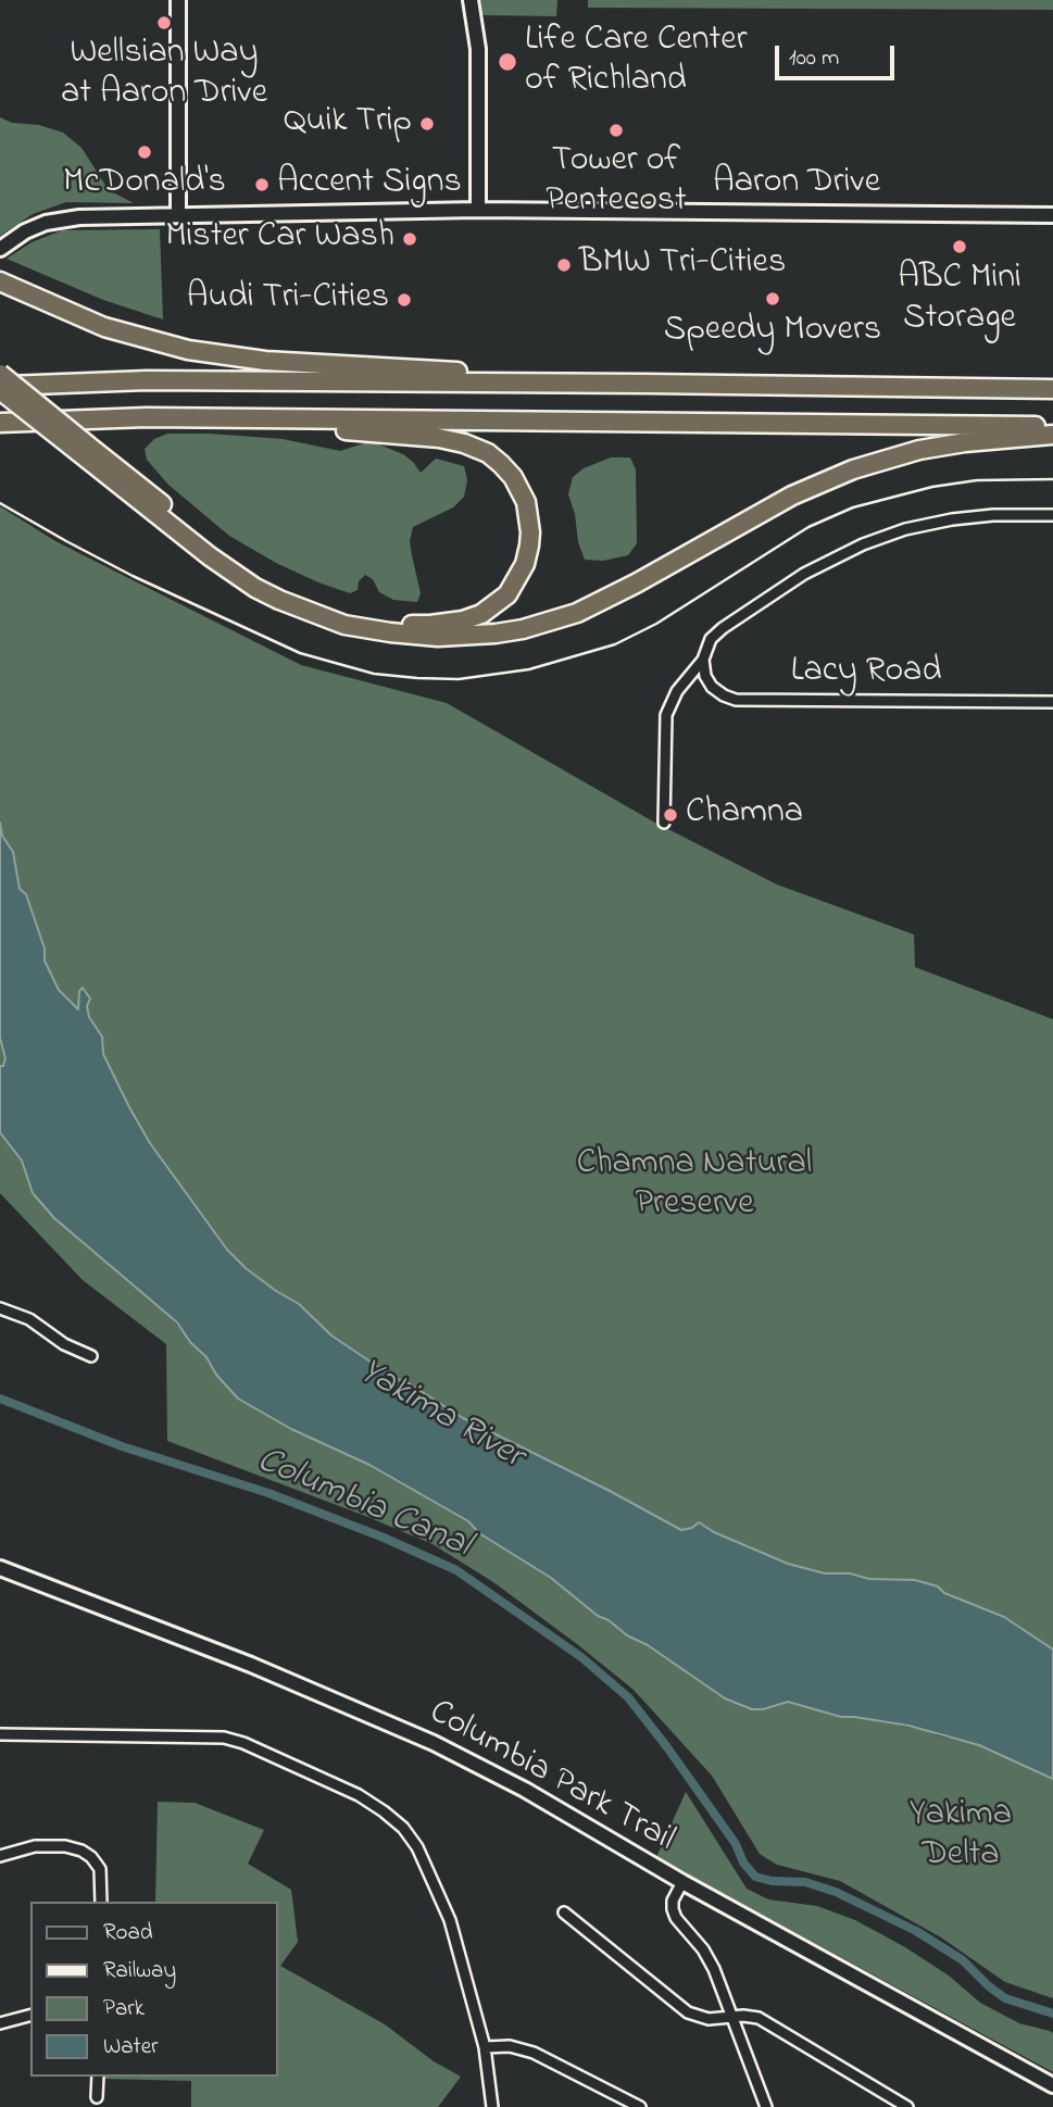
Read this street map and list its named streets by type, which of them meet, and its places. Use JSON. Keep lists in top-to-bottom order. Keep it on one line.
{"streets":{"main road":["Aaron Drive","Columbia Park Trail"],"street":["Lacy Road"]},"water":["Yakima River","Columbia Canal"],"parks":["Chamna Natural Preserve","Yakima Delta"],"places":["Wellsian Way at Aaron Drive","Life Care Center of Richland","Quik Trip","Tower of Pentecost","McDonald's","Accent Signs","Mister Car Wash","ABC Mini Storage","BMW Tri-Cities","Speedy Movers","Audi Tri-Cities","Chamna"],"legend":["Road","Railway","Park","Water"],"scale_bar":"100 m"}
